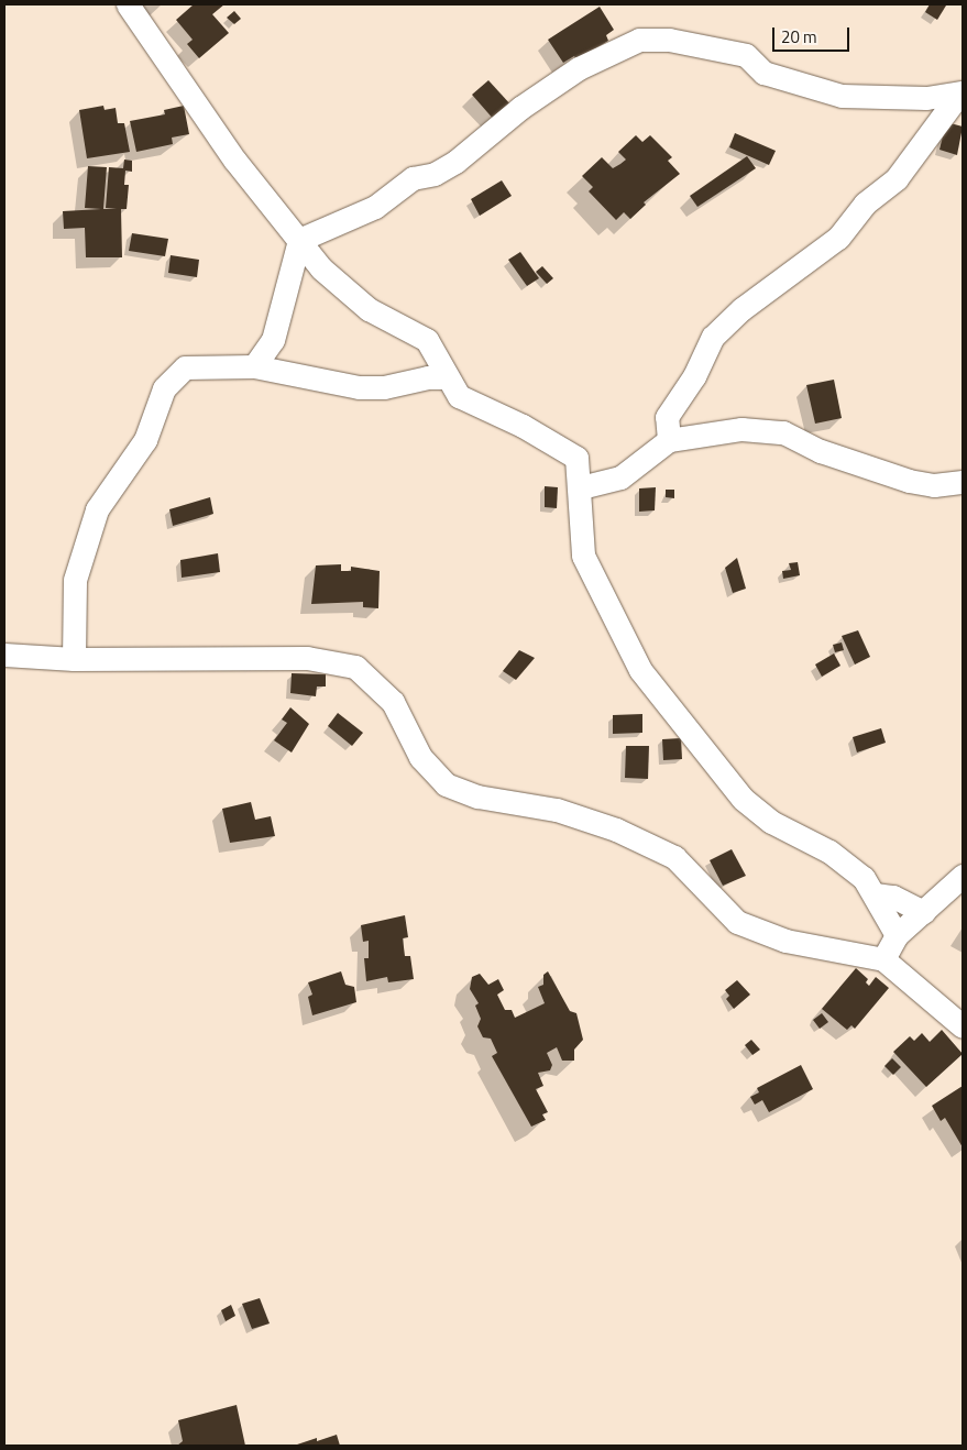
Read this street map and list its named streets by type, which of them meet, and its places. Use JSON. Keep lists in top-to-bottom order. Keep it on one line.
{"scale_bar":"20 m"}
